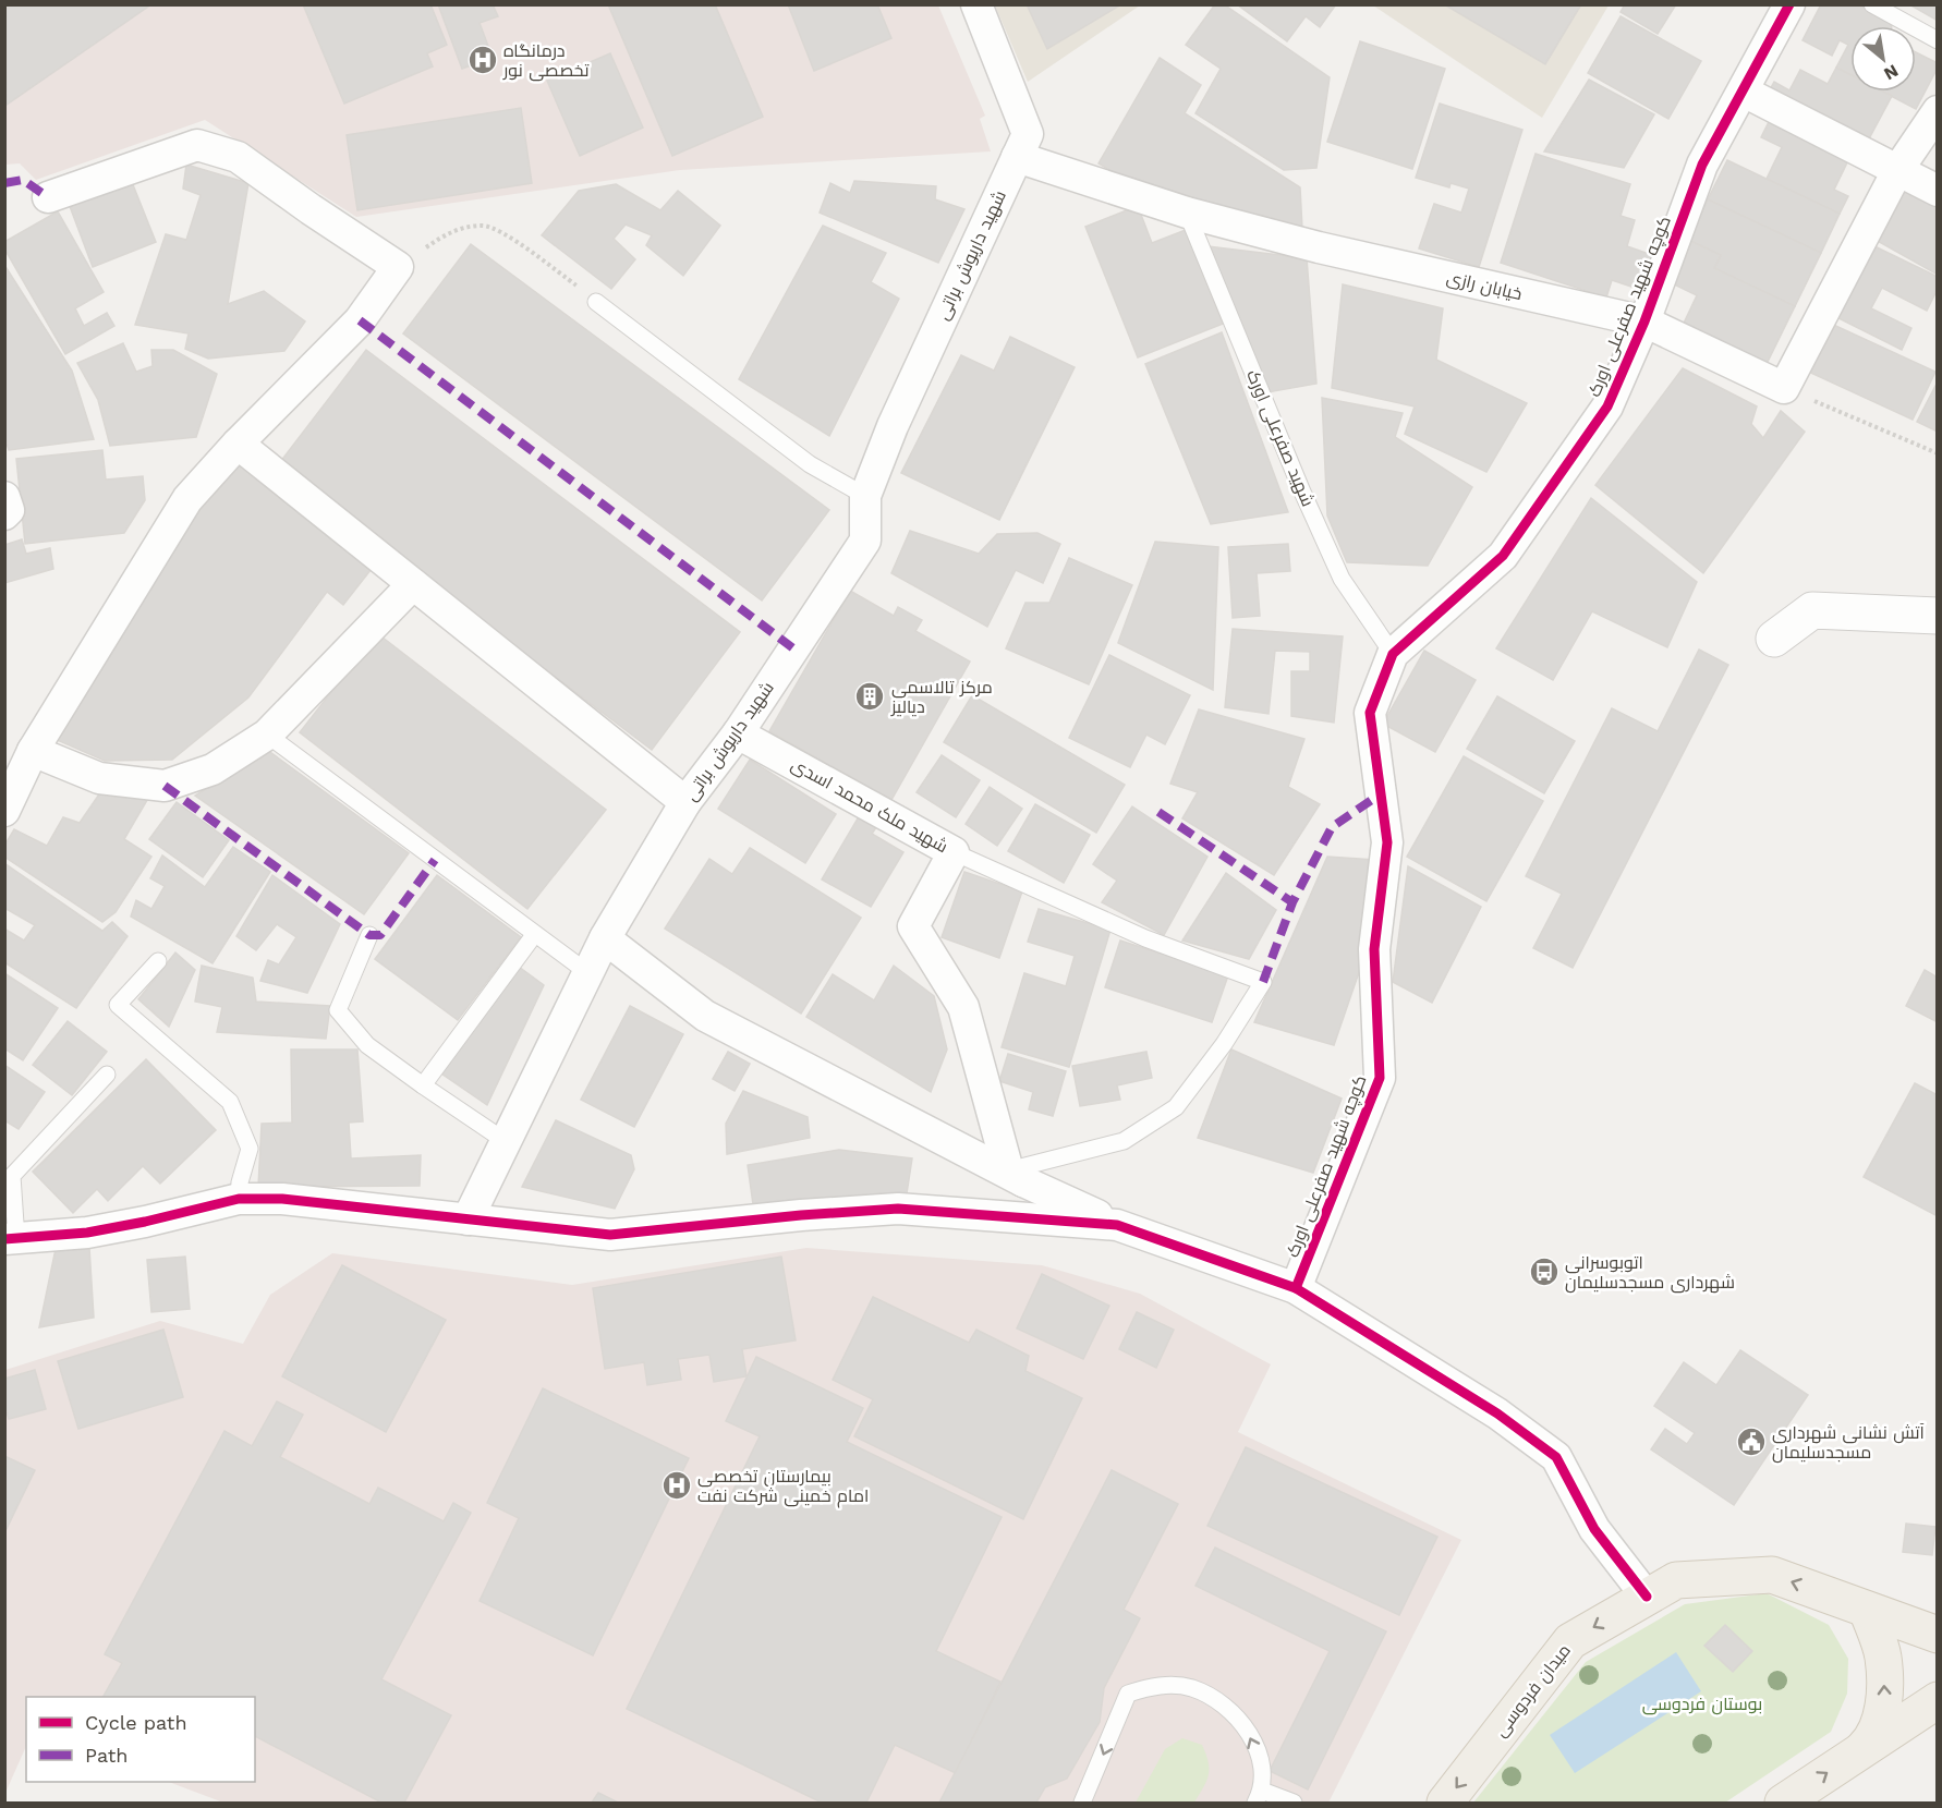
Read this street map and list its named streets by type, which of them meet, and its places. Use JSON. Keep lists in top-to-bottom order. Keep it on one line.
{"streets":{"main road":["میدان فردوسی"],"street":["شهید داریوش براتی","خیابان رازی","کوچه شهید صفرعلی اورک","شهید ملک محمد اسدی"],"lane":["شهید صفرعلی اورک"]},"crossings":[["شهید داریوش براتی","خیابان رازی"],["شهید داریوش براتی","شهید ملک محمد اسدی"],["خیابان رازی","کوچه شهید صفرعلی اورک"],["خیابان رازی","شهید صفرعلی اورک"],["کوچه شهید صفرعلی اورک","شهید صفرعلی اورک"]],"one_way":["میدان فردوسی"],"parks":["بوستان فردوسی"],"places":{"hospital":["درمانگاه تخصصی نور","بیمارستان تخصصی امام خمینی شرکت نفت"],"building":["مرکز تالاسمی دیالیز"],"bus stop":["اتوبوسرانی شهرداری مسجدسلیمان"],"public building":["آتش نشانی شهرداری مسجدسلیمان"]},"legend":["Cycle path","Path"],"north":"bottom right"}
